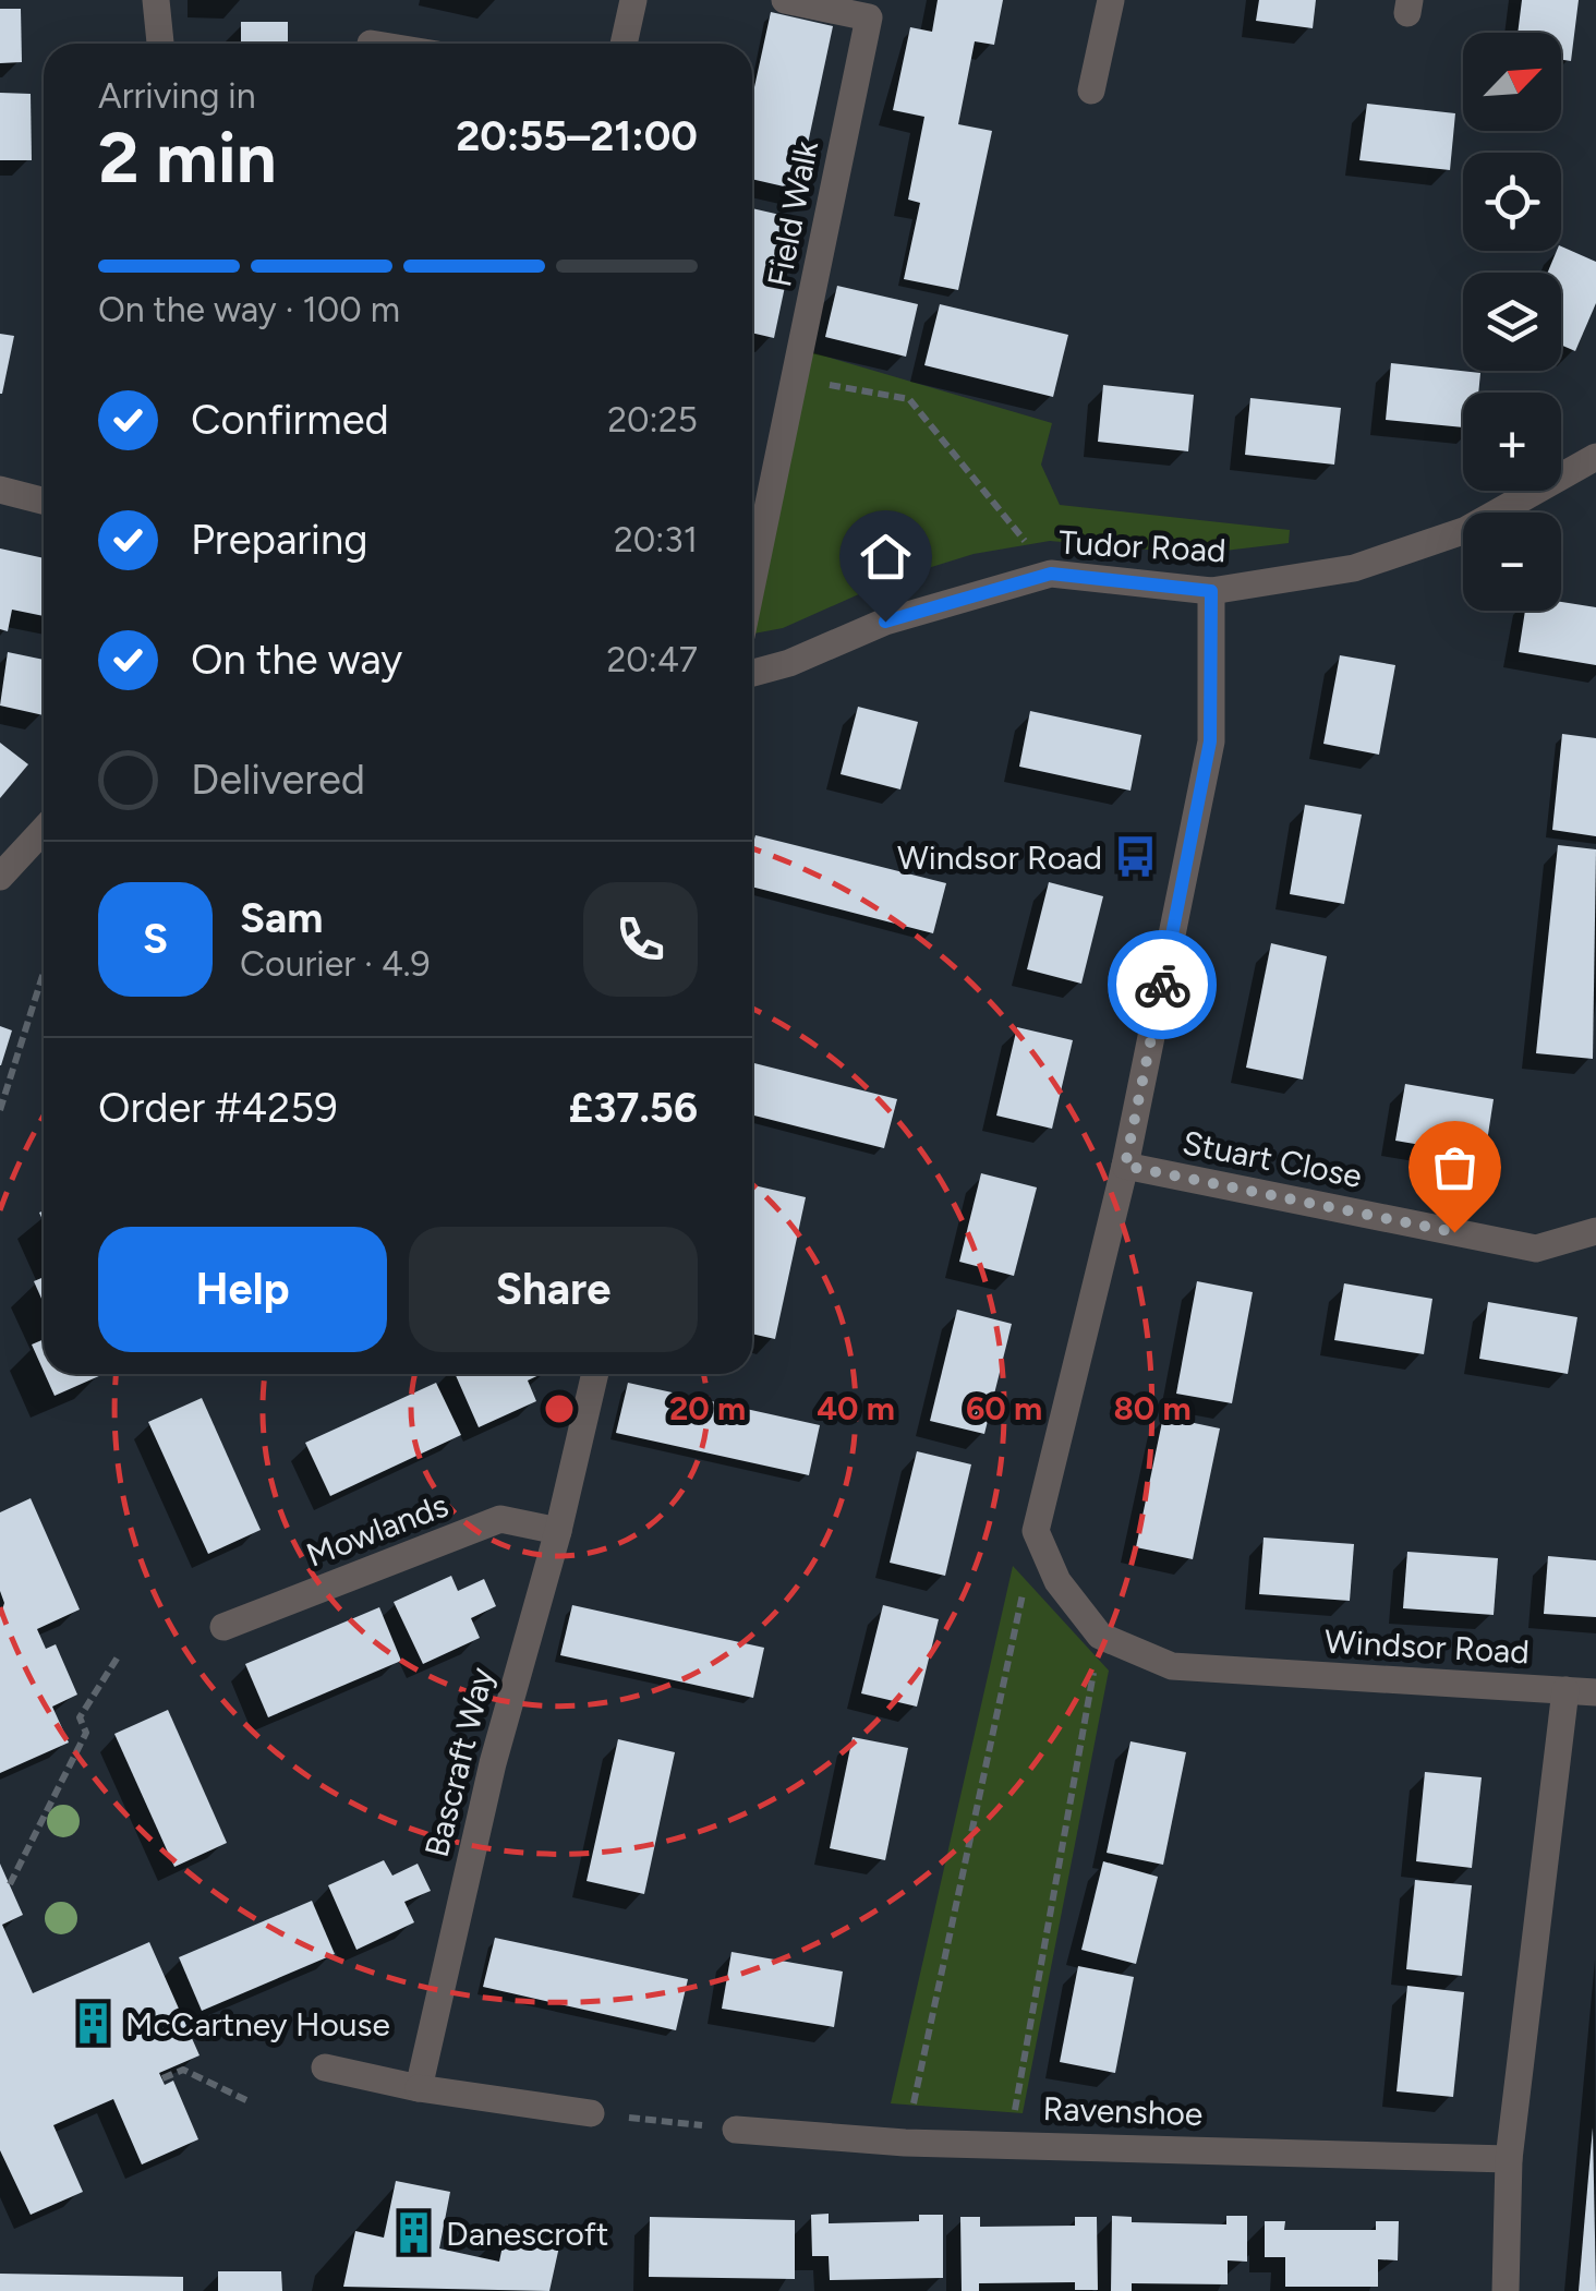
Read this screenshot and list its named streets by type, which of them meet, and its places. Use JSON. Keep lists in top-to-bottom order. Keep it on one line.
{"streets":{"street":["Field Walk","Tudor Road","Stuart Close","Mowlands","Windsor Road","Bascraft Way","Ravenshoe"]},"crossings":[["Mowlands","Bascraft Way"]],"places":{"bus stop":["Windsor Road"],"building":["McCartney House","Danescroft"]},"north":"top right","page":{"map_buttons":["+","−"],"heading":["2 min","Arriving in","20:55–21:00"],"panel":["Sam","Courier · 4.9","Order #4259","£37.56"],"bar":"On the way · 100 m","list":[["Confirmed","20:25"],["Preparing","20:31"],["On the way","20:47"],"Delivered"],"round":"S","buttons":["Help","Share"]},"rings":["20 m","40 m","60 m","80 m"]}
